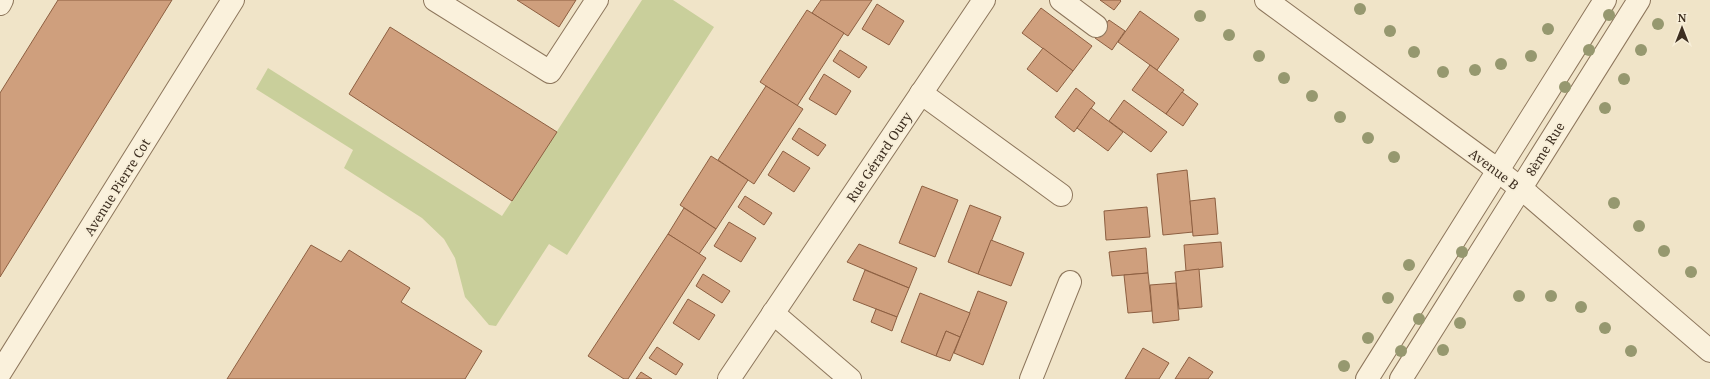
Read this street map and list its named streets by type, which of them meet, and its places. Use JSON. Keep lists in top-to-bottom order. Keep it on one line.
{"streets":{"street":["8ème Rue","Rue Gérard Oury","Avenue B","Avenue Pierre Cot"]},"crossings":[["8ème Rue","Avenue B"]],"north":"top"}
